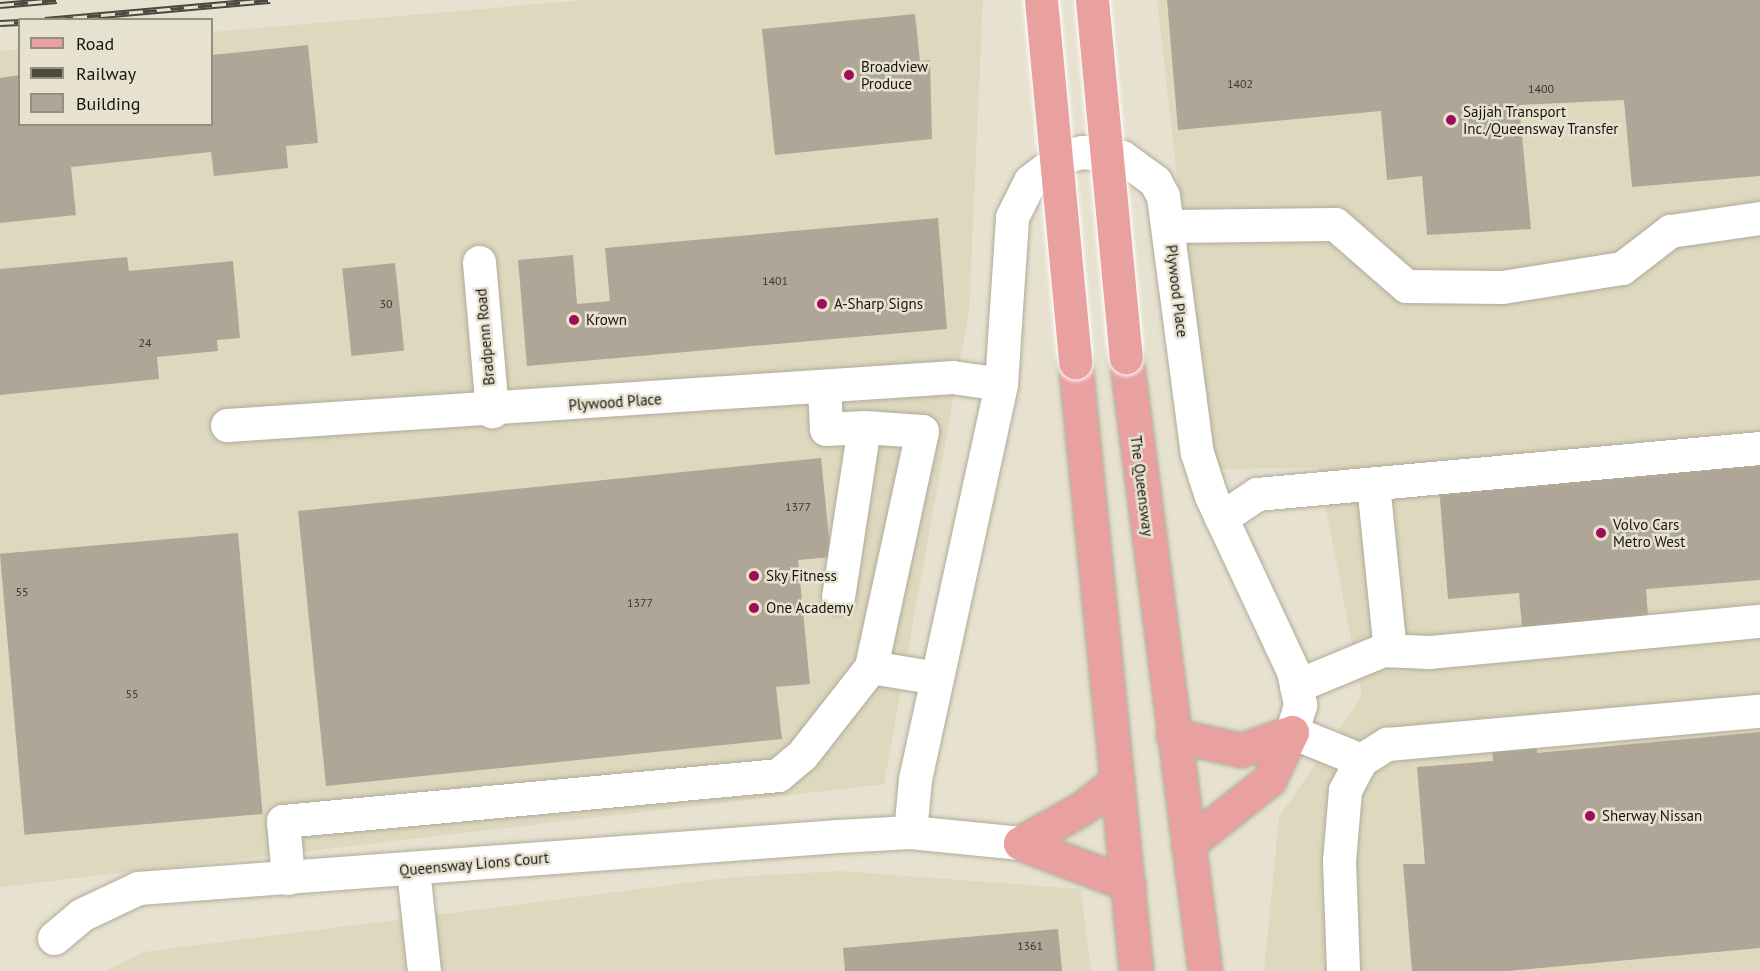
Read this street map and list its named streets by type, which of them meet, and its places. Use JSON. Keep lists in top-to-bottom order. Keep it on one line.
{"streets":{"main road":["The Queensway"],"street":["Plywood Place","Bradpenn Road","Queensway Lions Court"]},"crossings":[["Plywood Place","Bradpenn Road"],["Plywood Place","Queensway Lions Court"]],"places":["Broadview Produce","Sajjah Transport Inc./Queensway Transfer","A-Sharp Signs","Krown","Volvo Cars Metro West","Sky Fitness","One Academy","Sherway Nissan"],"house_numbers":["1402","1400","1401","30","24","1377","55","1377","55","1361"],"legend":["Road","Railway","Building"]}
